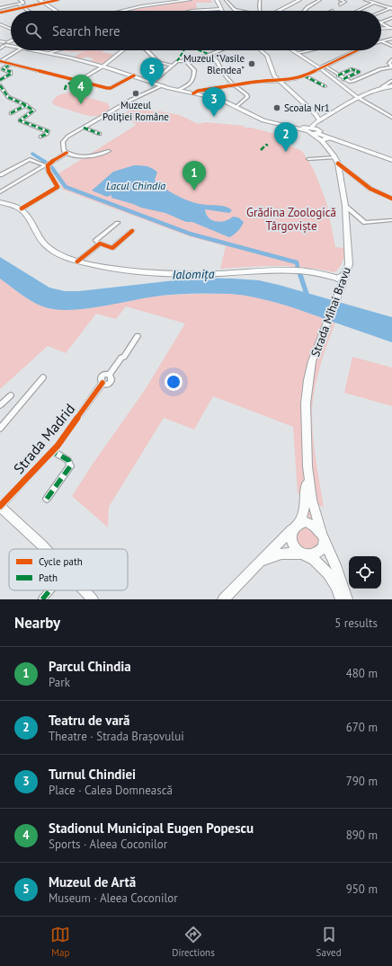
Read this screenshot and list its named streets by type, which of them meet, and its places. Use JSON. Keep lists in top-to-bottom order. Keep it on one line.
{"streets":{"main road":["Strada Mihai Bravu"],"street":["Strada Madrid"]},"water":["Lacul Chindia","Ialomița"],"parks":["Grădina Zoologică Târgoviște"],"places":["Muzeul \"Vasile Blendea\"","Muzeul Poliției Române","Scoala Nr1"],"legend":["Cycle path","Path"],"page":{"search":"Search here","pins":["5","4","3","2","1"],"heading":["Nearby","5 results"],"list":[{"mark":"1","name":"Parcul Chindia","note":"Park","value":"480 m"},{"mark":"2","name":"Teatru de vară","note":"Theatre · Strada Brașovului","value":"670 m"},{"mark":"3","name":"Turnul Chindiei","note":"Place · Calea Domnească","value":"790 m"},{"mark":"4","name":"Stadionul Municipal Eugen Popescu","note":"Sports · Aleea Coconilor","value":"890 m"},{"mark":"5","name":"Muzeul de Artă","note":"Museum · Aleea Coconilor","value":"950 m"}],"nav":["Map","Directions","Saved"]}}
